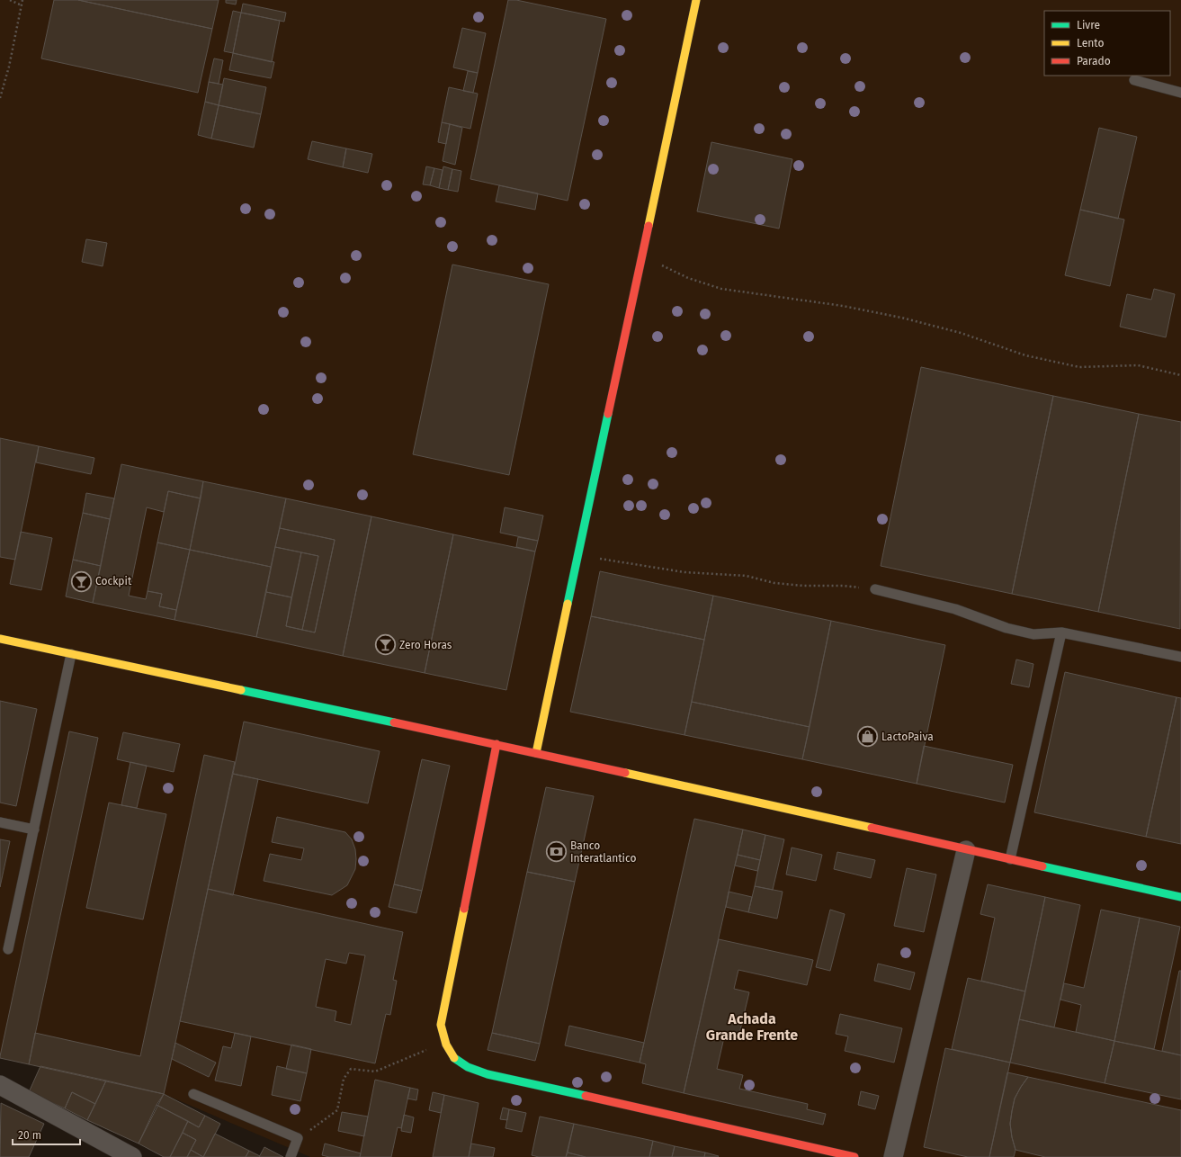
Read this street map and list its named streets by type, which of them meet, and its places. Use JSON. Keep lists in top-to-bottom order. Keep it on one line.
{"districts":["Achada Grande Frente"],"places":{"bar":["Cockpit","Zero Horas"],"shop":["LactoPaiva"],"bank":["Banco Interatlantico"]},"legend":["Livre","Lento","Parado"],"scale_bar":"20 m"}
